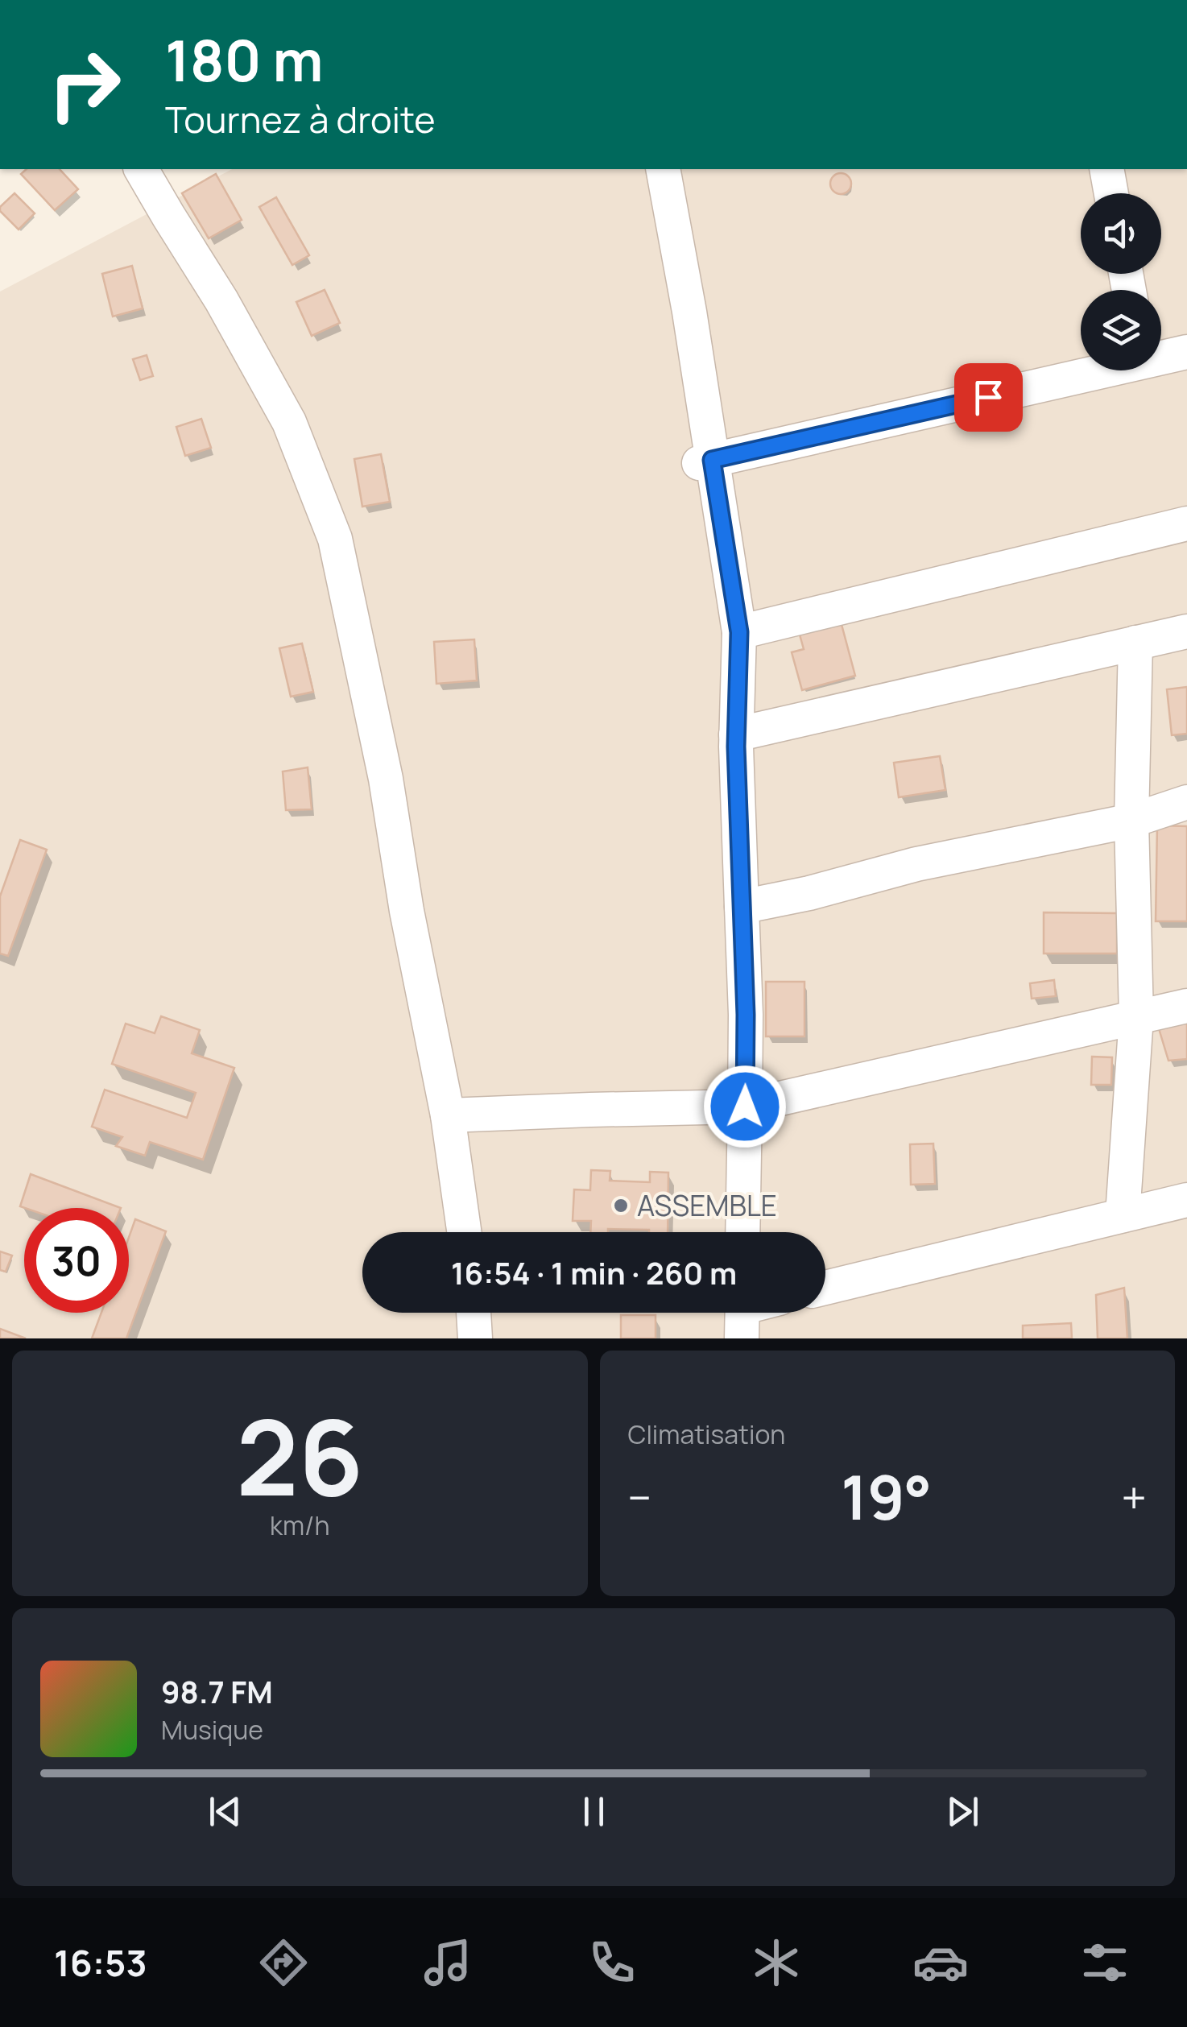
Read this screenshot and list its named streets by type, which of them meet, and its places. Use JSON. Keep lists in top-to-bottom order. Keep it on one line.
{"places":["ASSEMBLE"],"page":{"turn":["180 m","Tournez à droite"],"limit":"30","trip":"16:54 · 1 min · 260 m","tile":[["26","km/h"],"Climatisation"],"heat":["−","19°","+"],"song":["98.7 FM","Musique"],"tabs":"16:53"}}
